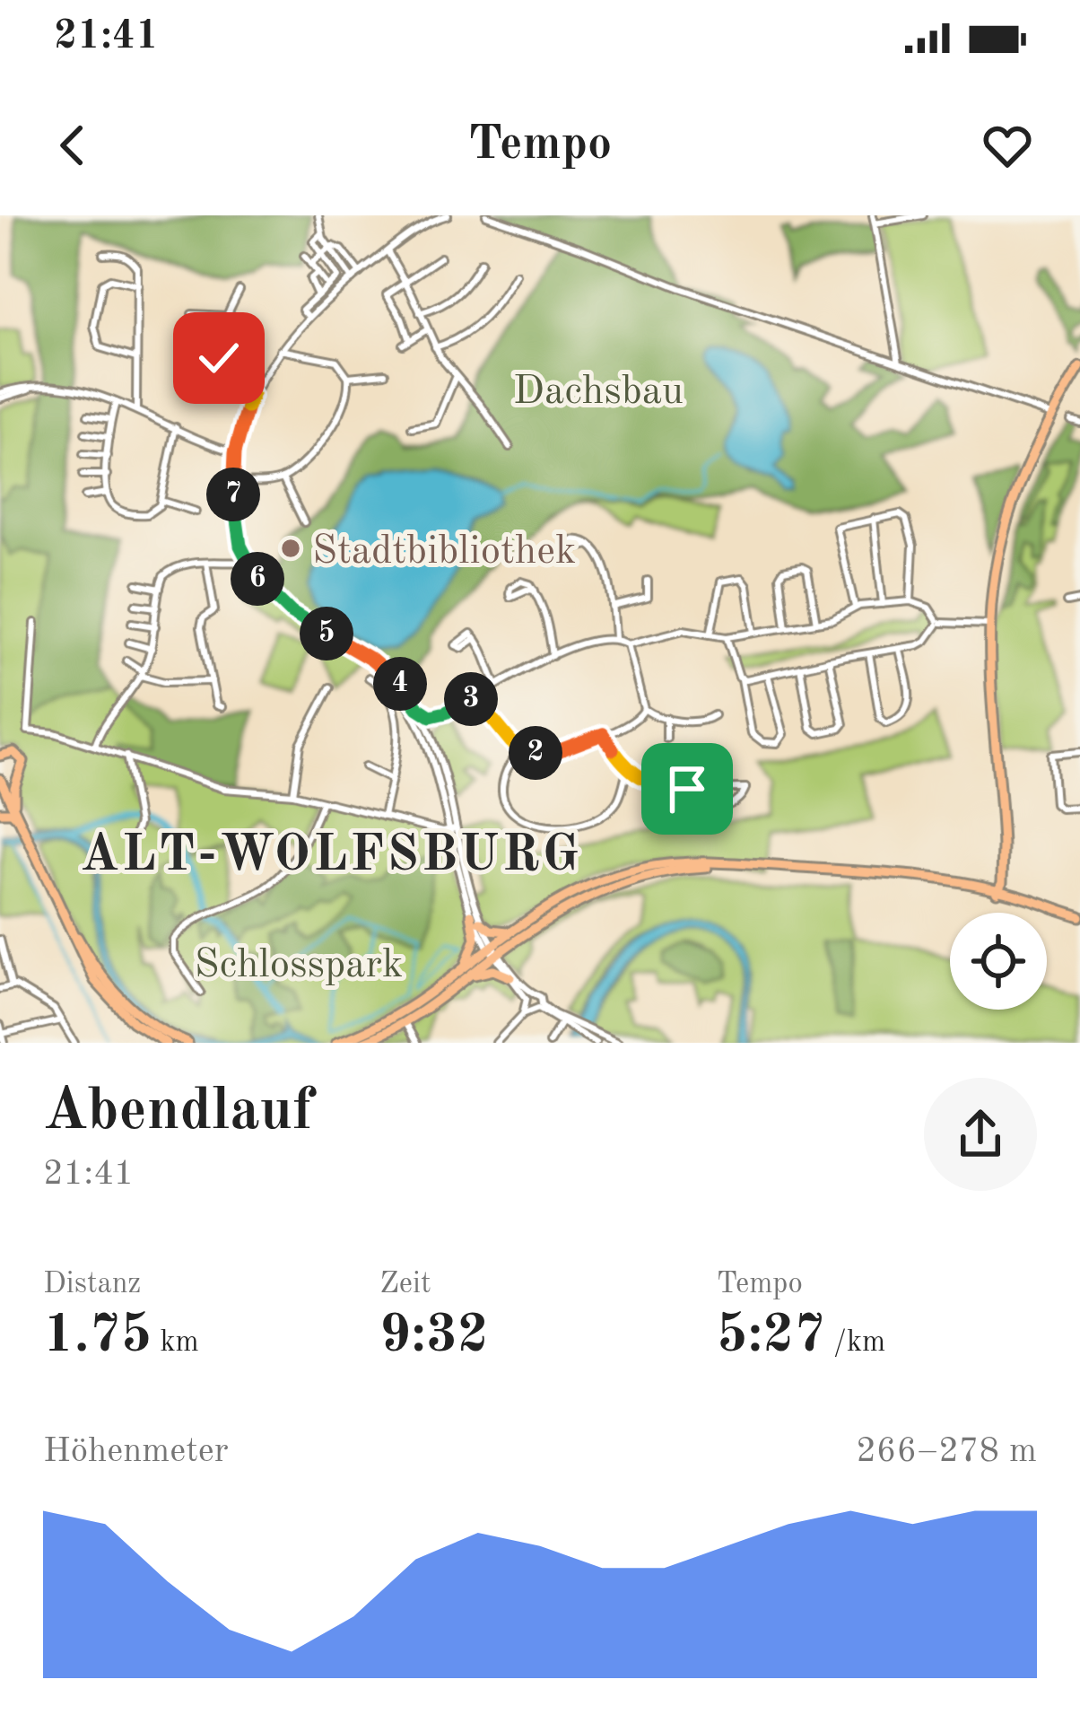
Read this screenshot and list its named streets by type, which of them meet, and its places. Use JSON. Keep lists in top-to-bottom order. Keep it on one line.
{"districts":["ALT-WOLFSBURG"],"parks":["Dachsbau","Schlosspark"],"places":["Stadtbibliothek"],"page":{"status":"21:41","header":"Tempo","pins":["7","6","5","4","3","2"],"heading":["Abendlauf","21:41"],"stats":[["Distanz","1.75 km"],["Zeit","9:32"],["Tempo","5:27 /km"]],"chart":["Höhenmeter","266–278 m"]}}
